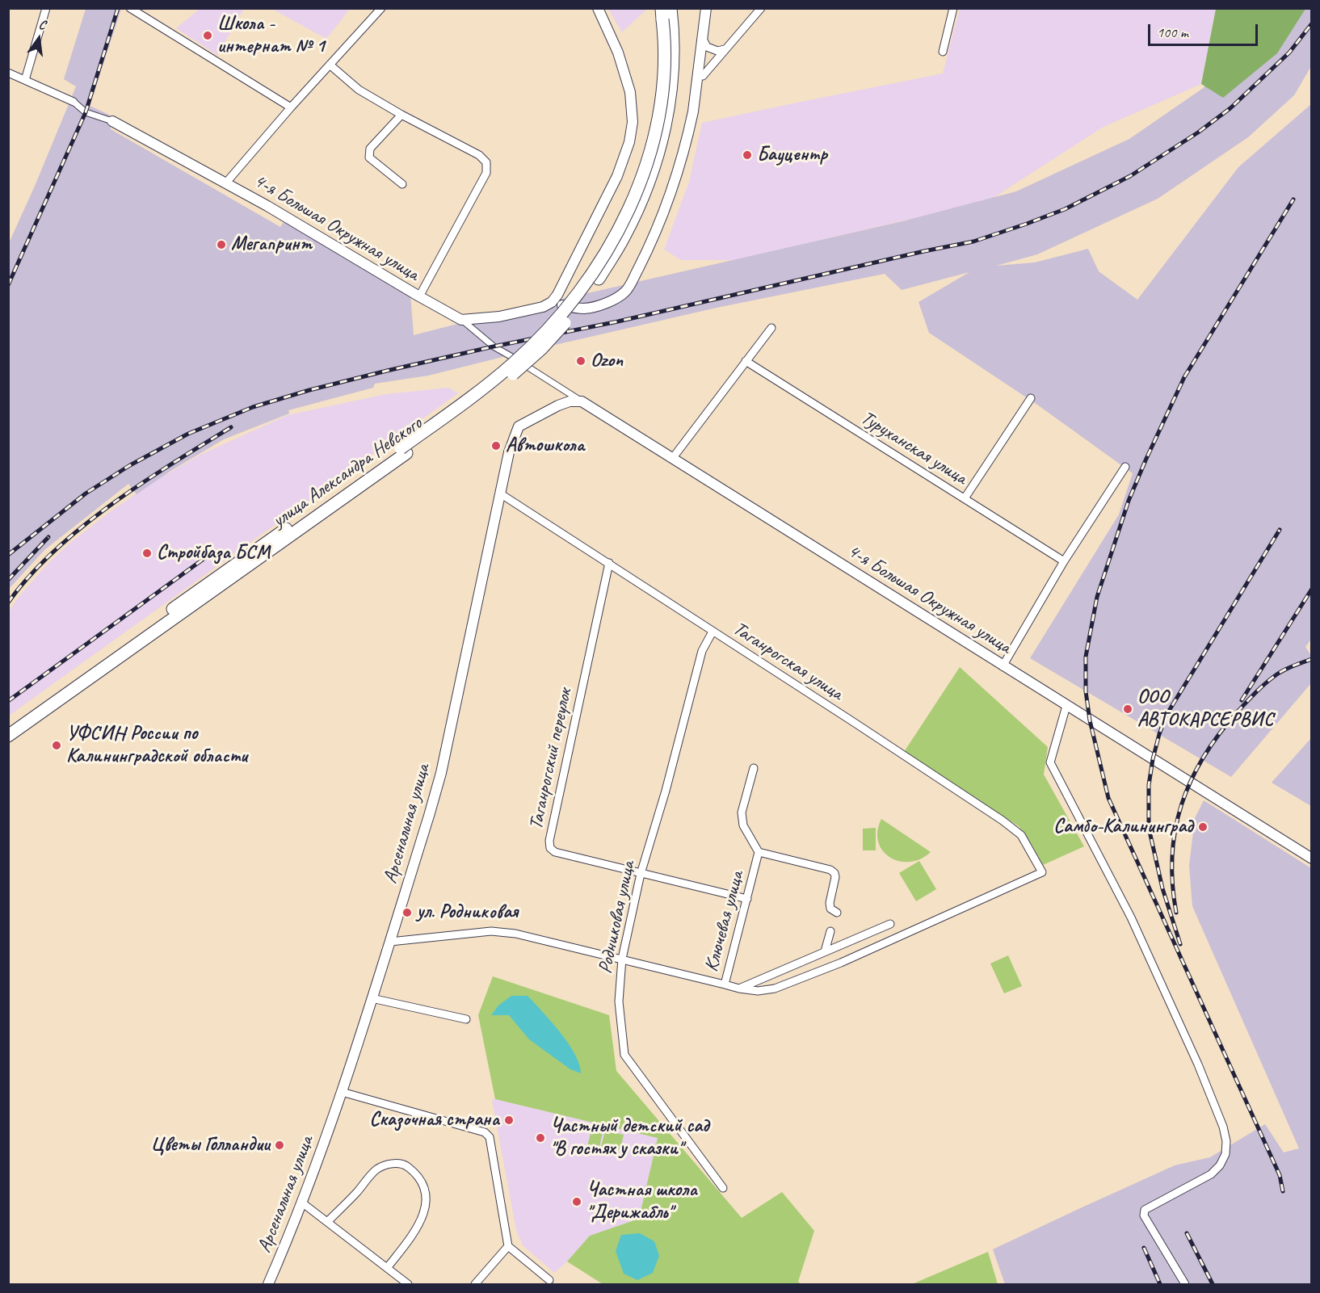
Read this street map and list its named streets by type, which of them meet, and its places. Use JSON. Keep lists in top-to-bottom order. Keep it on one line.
{"streets":{"main road":["улица Александра Невского"],"street":["4-я Большая Окружная улица","Туруханская улица","Таганрогская улица","Таганрогский переулок","Арсенальная улица","Родниковая улица","Ключевая улица"]},"crossings":[["4-я Большая Окружная улица","Арсенальная улица"],["Таганрогская улица","Таганрогский переулок"],["Таганрогская улица","Арсенальная улица"],["Таганрогская улица","Родниковая улица"],["Таганрогский переулок","Родниковая улица"],["Таганрогский переулок","Ключевая улица"],["Арсенальная улица","Ключевая улица"],["Родниковая улица","Ключевая улица"]],"places":["Школа - интернат № 1","Бауцентр","Мегапринт","Ozon","Автошкола","Стройбаза БСМ","ООО АВТОКАРСЕРВИС","УФСИН России по Калининградской области","Самбо-Калининград","ул. Родниковая","Сказочная страна","Частный детский сад \"В гостях у сказки\"","Цветы Голландии","Частная школа \"Дерижабль\""],"scale_bar":"100 m","north":"top"}
